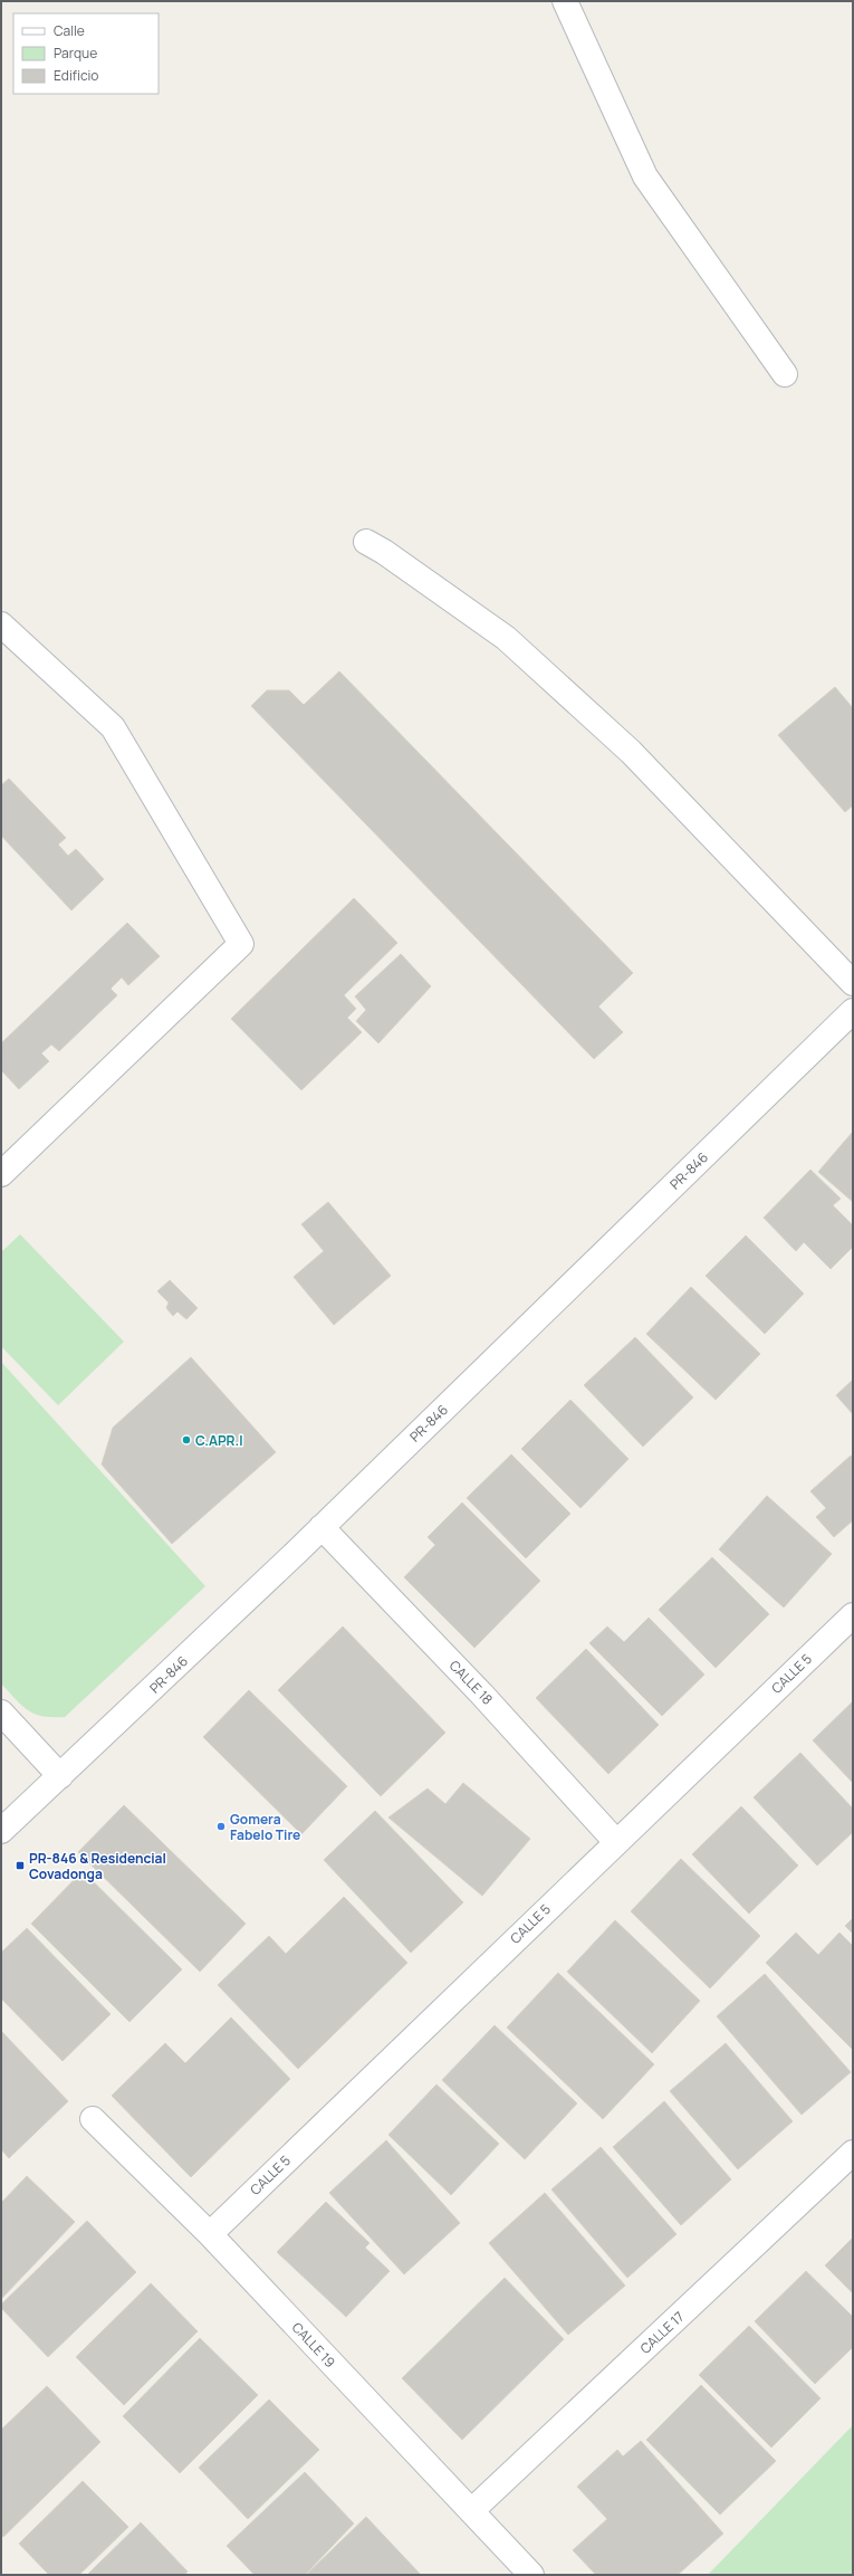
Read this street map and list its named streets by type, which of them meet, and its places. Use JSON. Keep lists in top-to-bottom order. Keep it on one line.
{"streets":{"street":["PR-846","CALLE 5","CALLE 18","CALLE 17","CALLE 19"]},"crossings":[["PR-846","CALLE 18"],["CALLE 5","CALLE 18"],["CALLE 5","CALLE 19"],["CALLE 17","CALLE 19"]],"places":{"other":["C.APR.I","Gomera Fabelo Tire"],"transit":["PR-846 & Residencial Covadonga"]},"legend":["Calle","Parque","Edificio"]}
